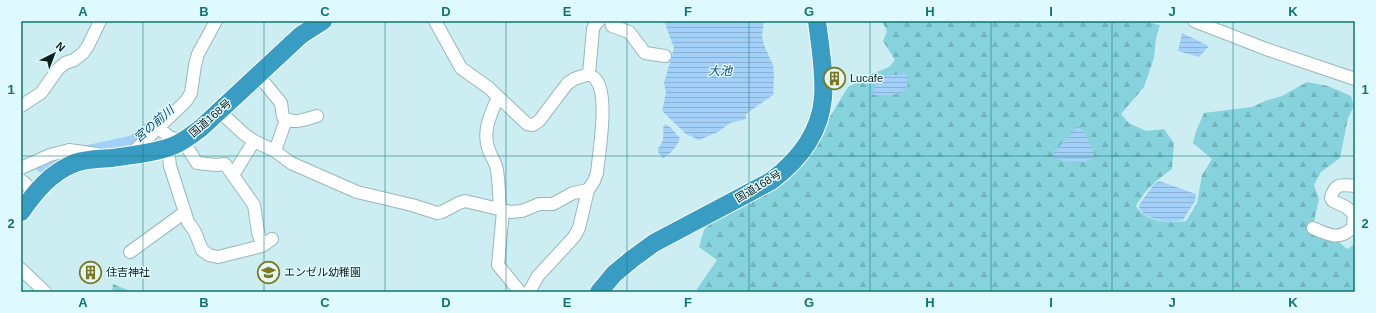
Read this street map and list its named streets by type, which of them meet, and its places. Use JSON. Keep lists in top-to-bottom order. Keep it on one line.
{"streets":{"highway":["国道168号"]},"water":["大池","宮の前川"],"places":{"building":["Lucafe","住吉神社"],"school or university":["エンゼル幼稚園"]},"north":"top right","grid":{"columns":["A","B","C","D","E","F","G","H","I","J","K"],"rows":["1","2"]}}
